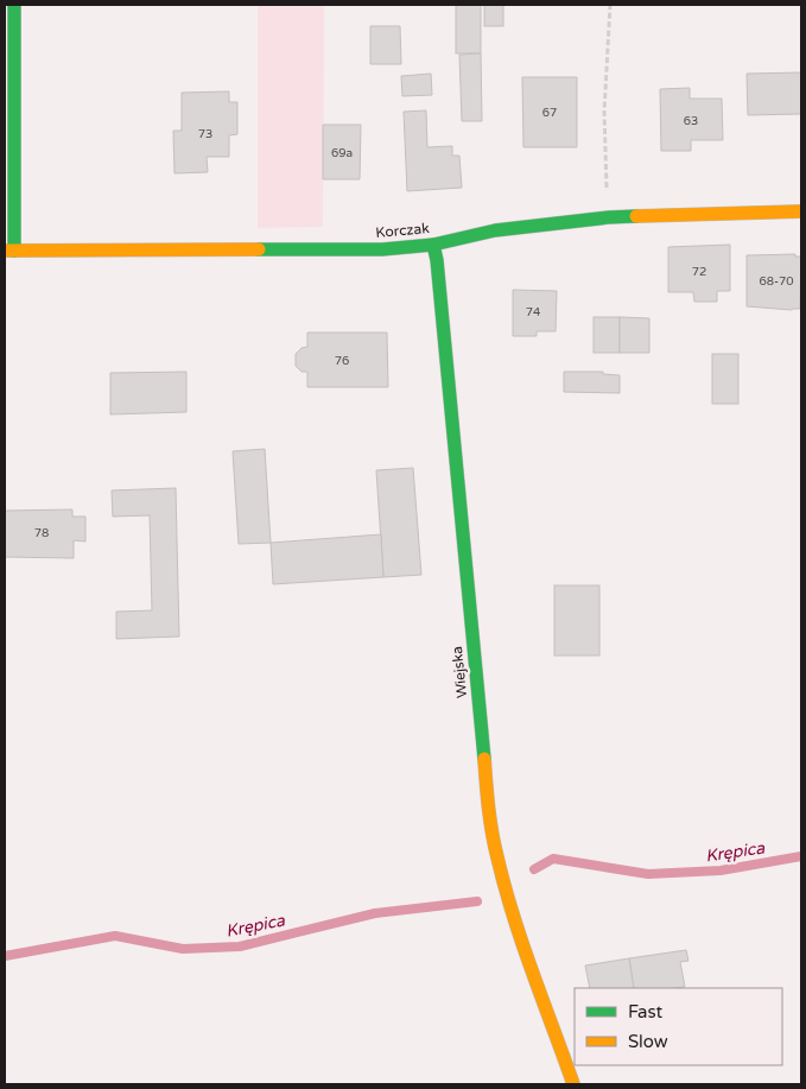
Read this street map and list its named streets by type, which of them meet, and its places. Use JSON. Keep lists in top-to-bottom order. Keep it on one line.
{"streets":{"street":["Korczak","Wiejska"]},"crossings":[["Korczak","Wiejska"]],"water":["Krępica"],"house_numbers":["67","63","73","69a","72","68-70","74","76","78"],"legend":["Fast","Slow"]}
